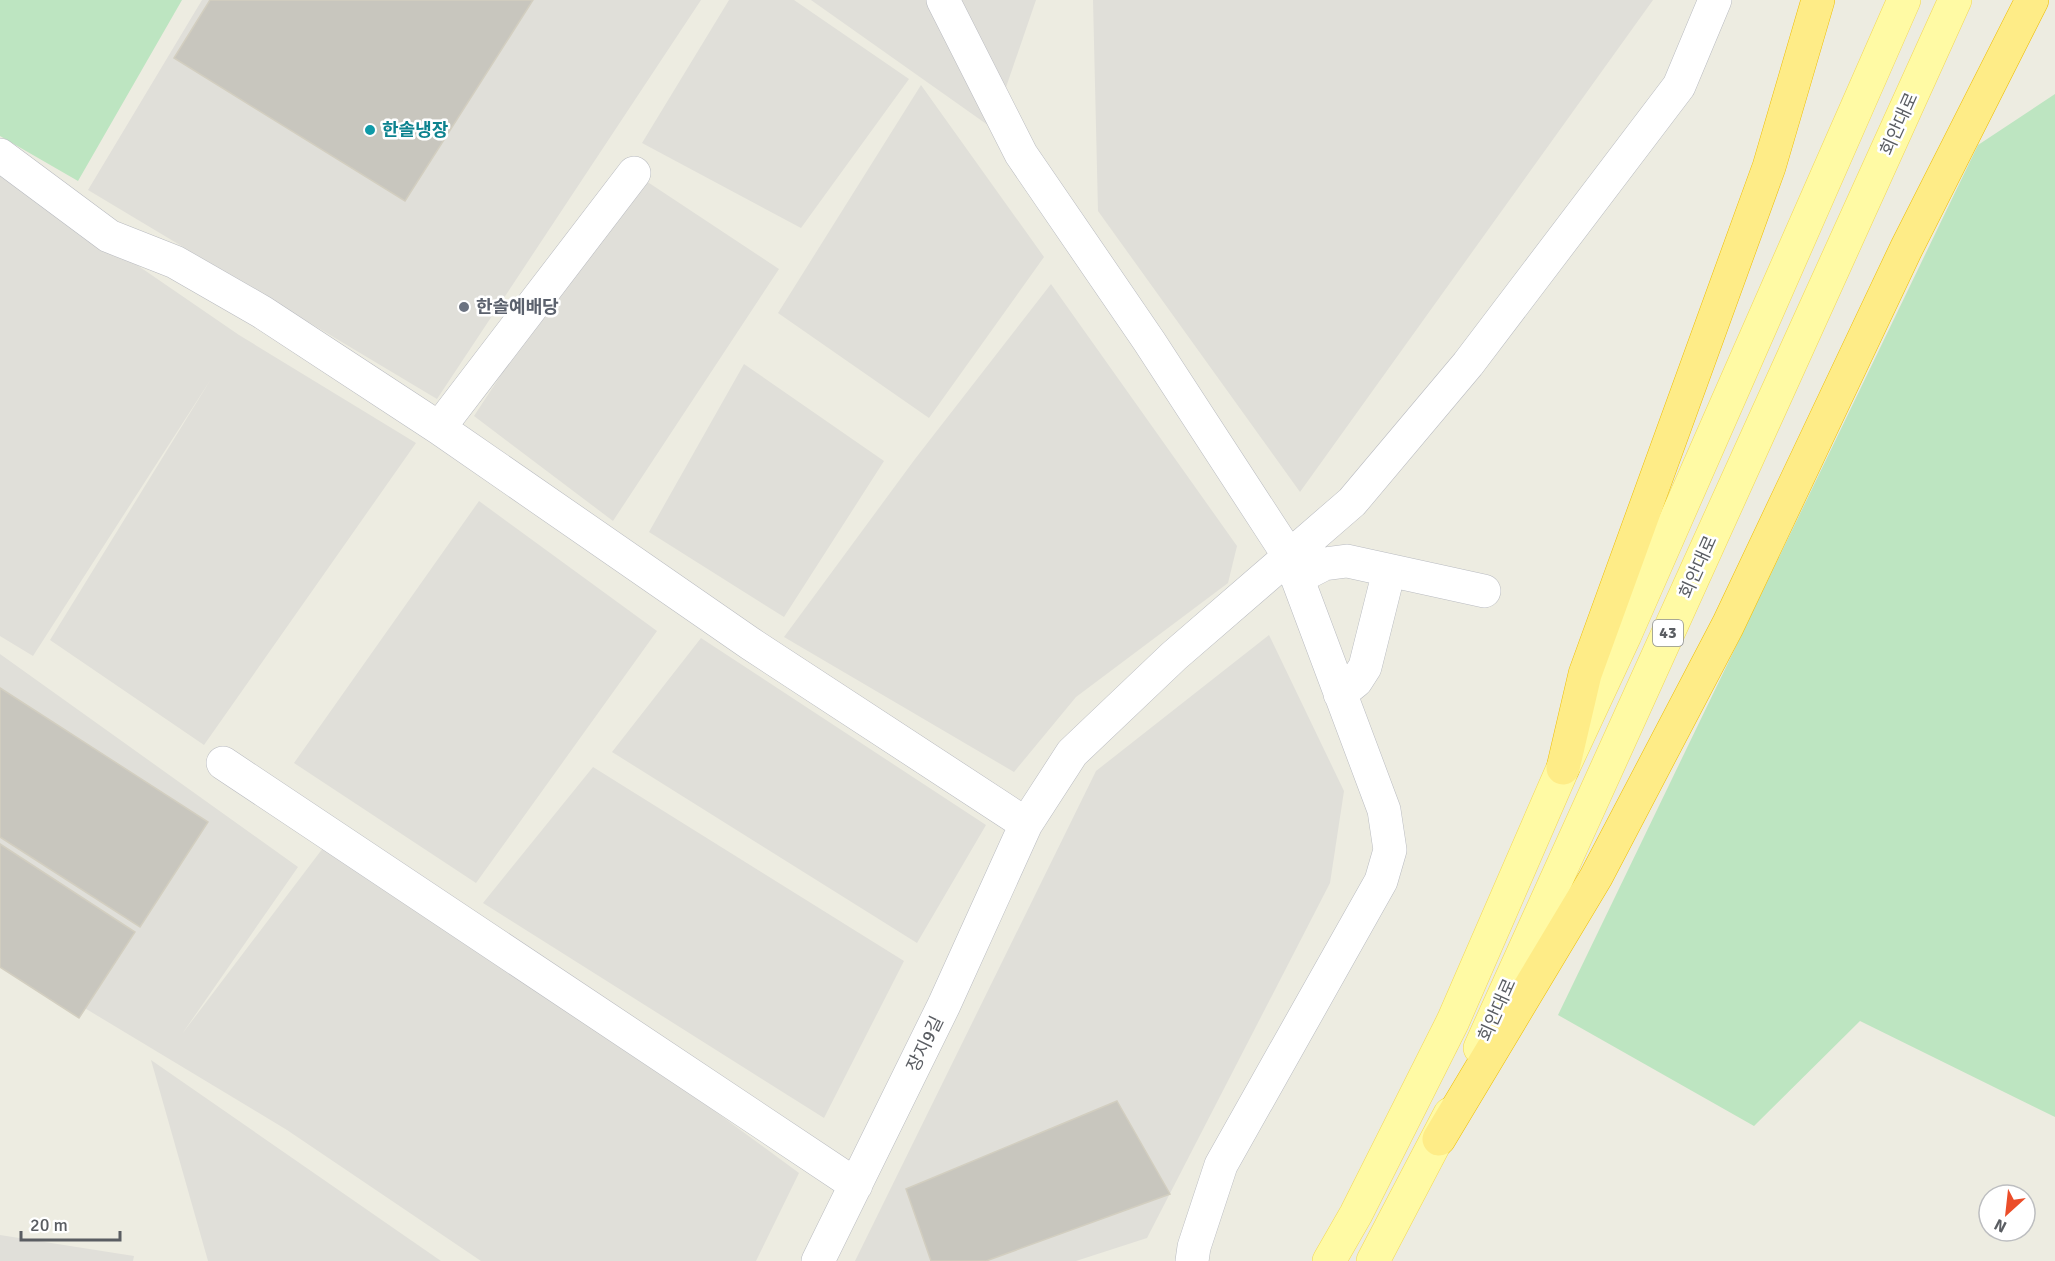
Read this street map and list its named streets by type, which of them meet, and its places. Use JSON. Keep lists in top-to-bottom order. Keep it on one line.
{"streets":{"main road":["회안대로","43"],"street":["장지9길"]},"places":["한솔냉장","한솔예배당"],"scale_bar":"20 m","north":"bottom left"}
